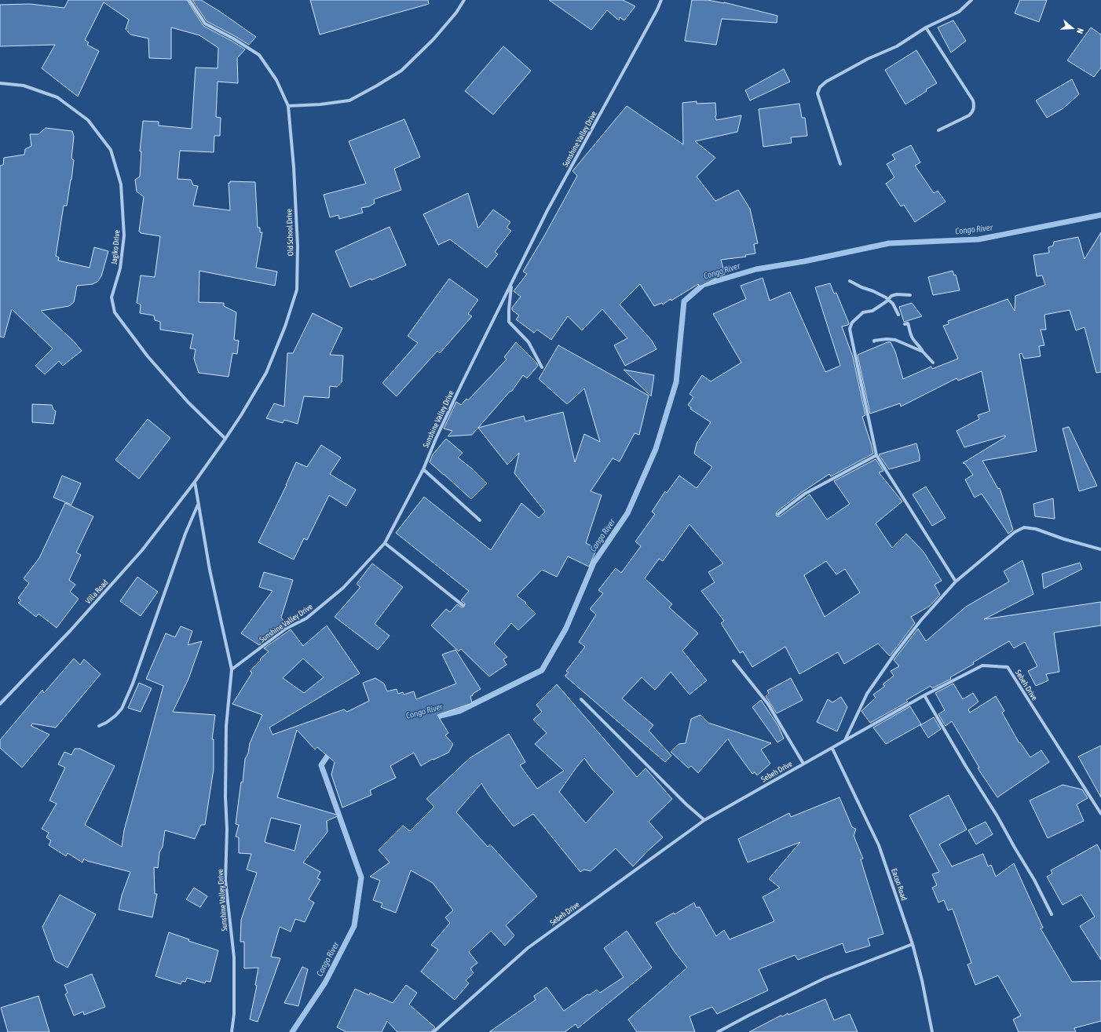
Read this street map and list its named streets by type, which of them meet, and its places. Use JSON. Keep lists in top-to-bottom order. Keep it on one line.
{"streets":{"street":["Sunshine Valley Drive","Old School Drive","Jagiko Drive","Villa Road","Sebeh Drive","Eacon Road"]},"crossings":[["Old School Drive","Jagiko Drive"],["Old School Drive","Villa Road"],["Sebeh Drive","Eacon Road"]],"water":["Congo River"],"north":"right"}
